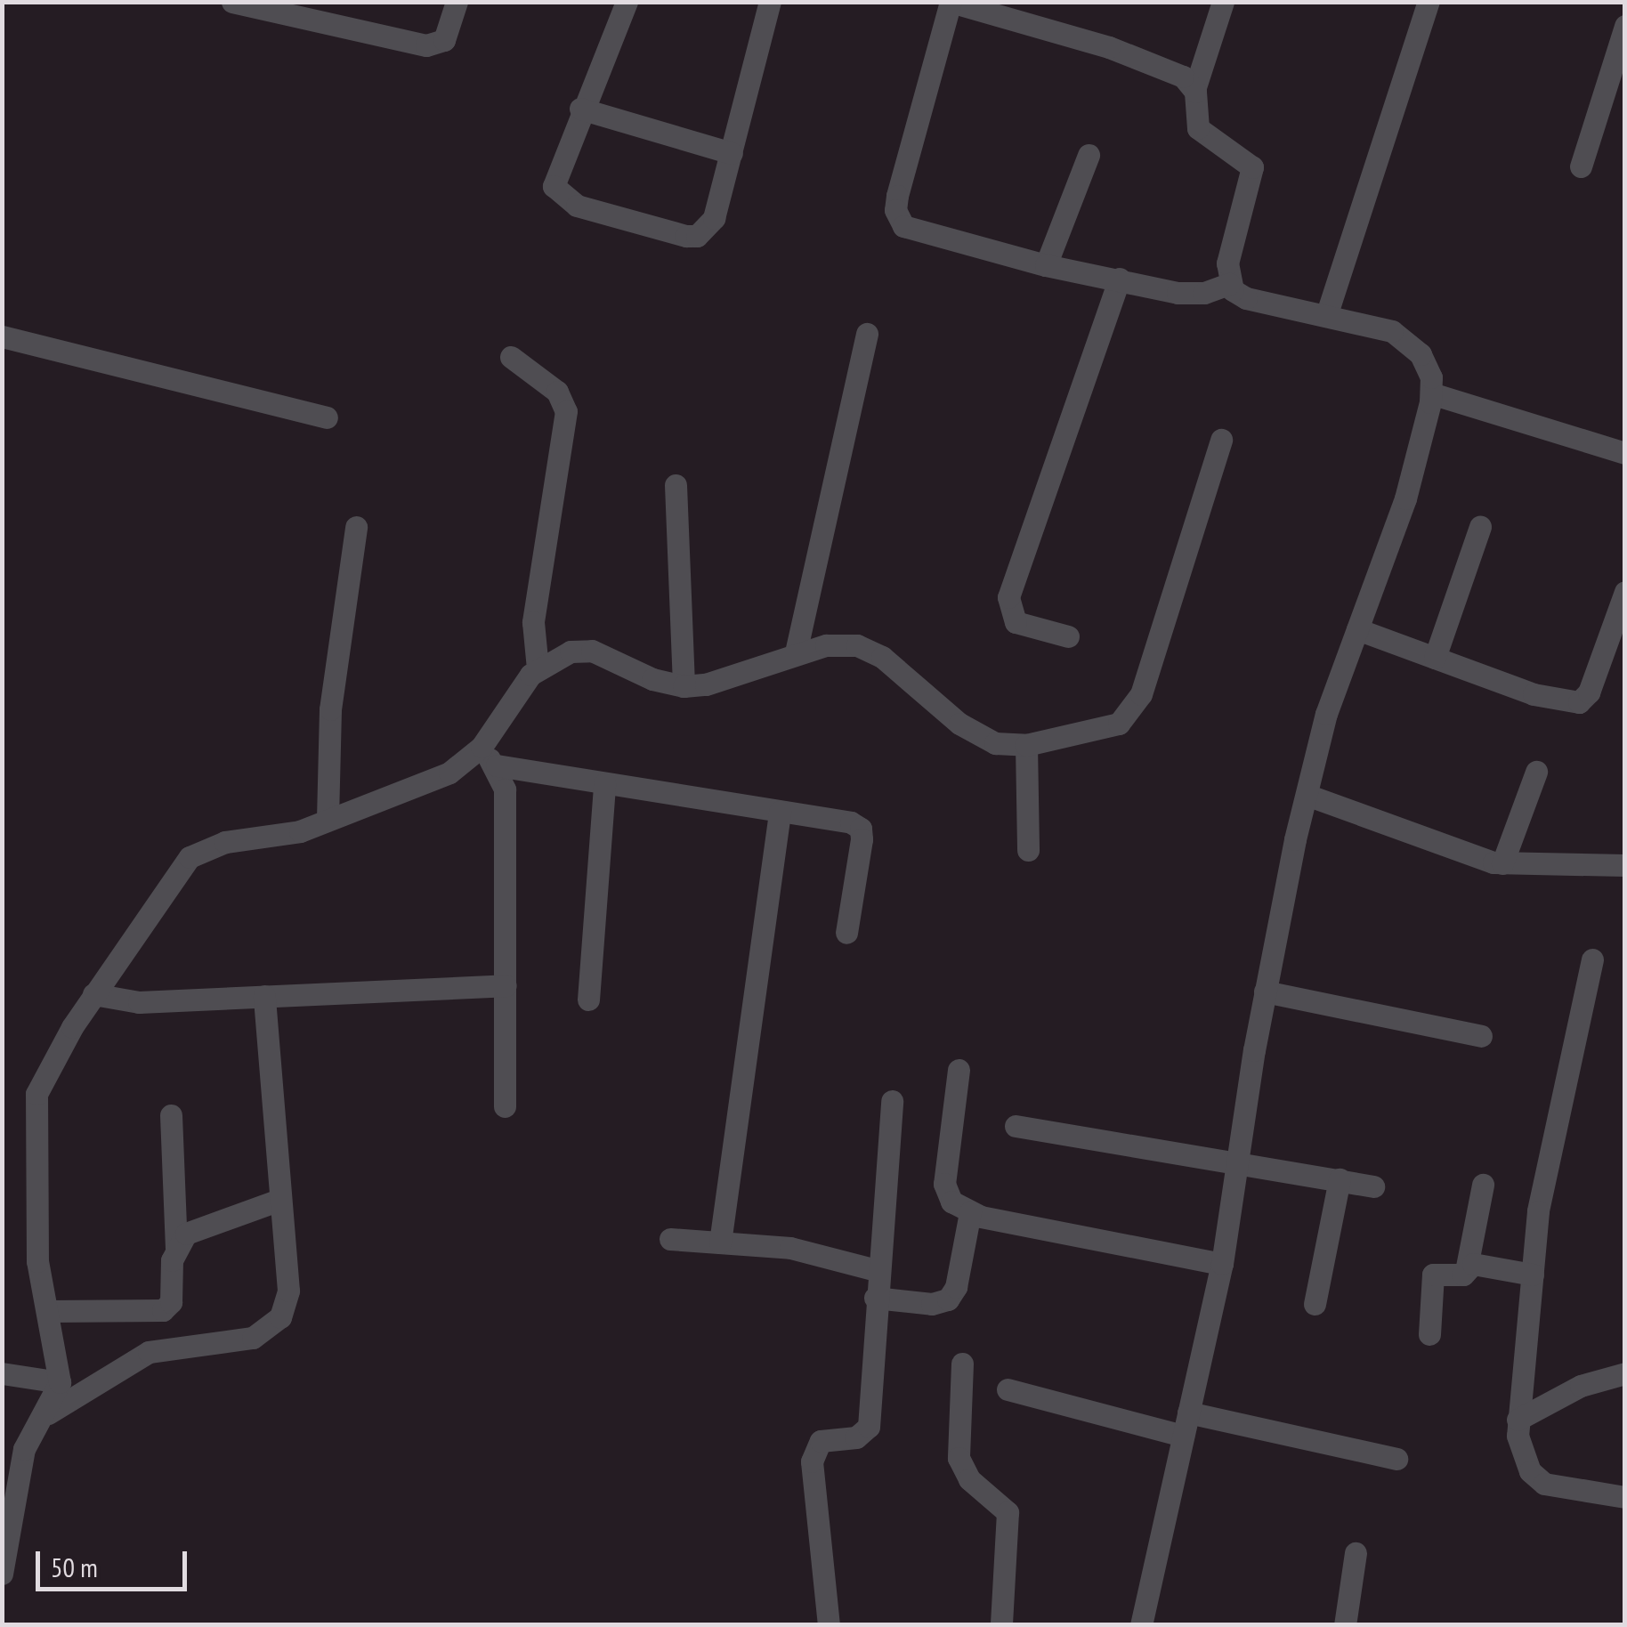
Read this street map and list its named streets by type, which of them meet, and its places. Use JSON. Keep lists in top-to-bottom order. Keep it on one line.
{"scale_bar":"50 m"}
